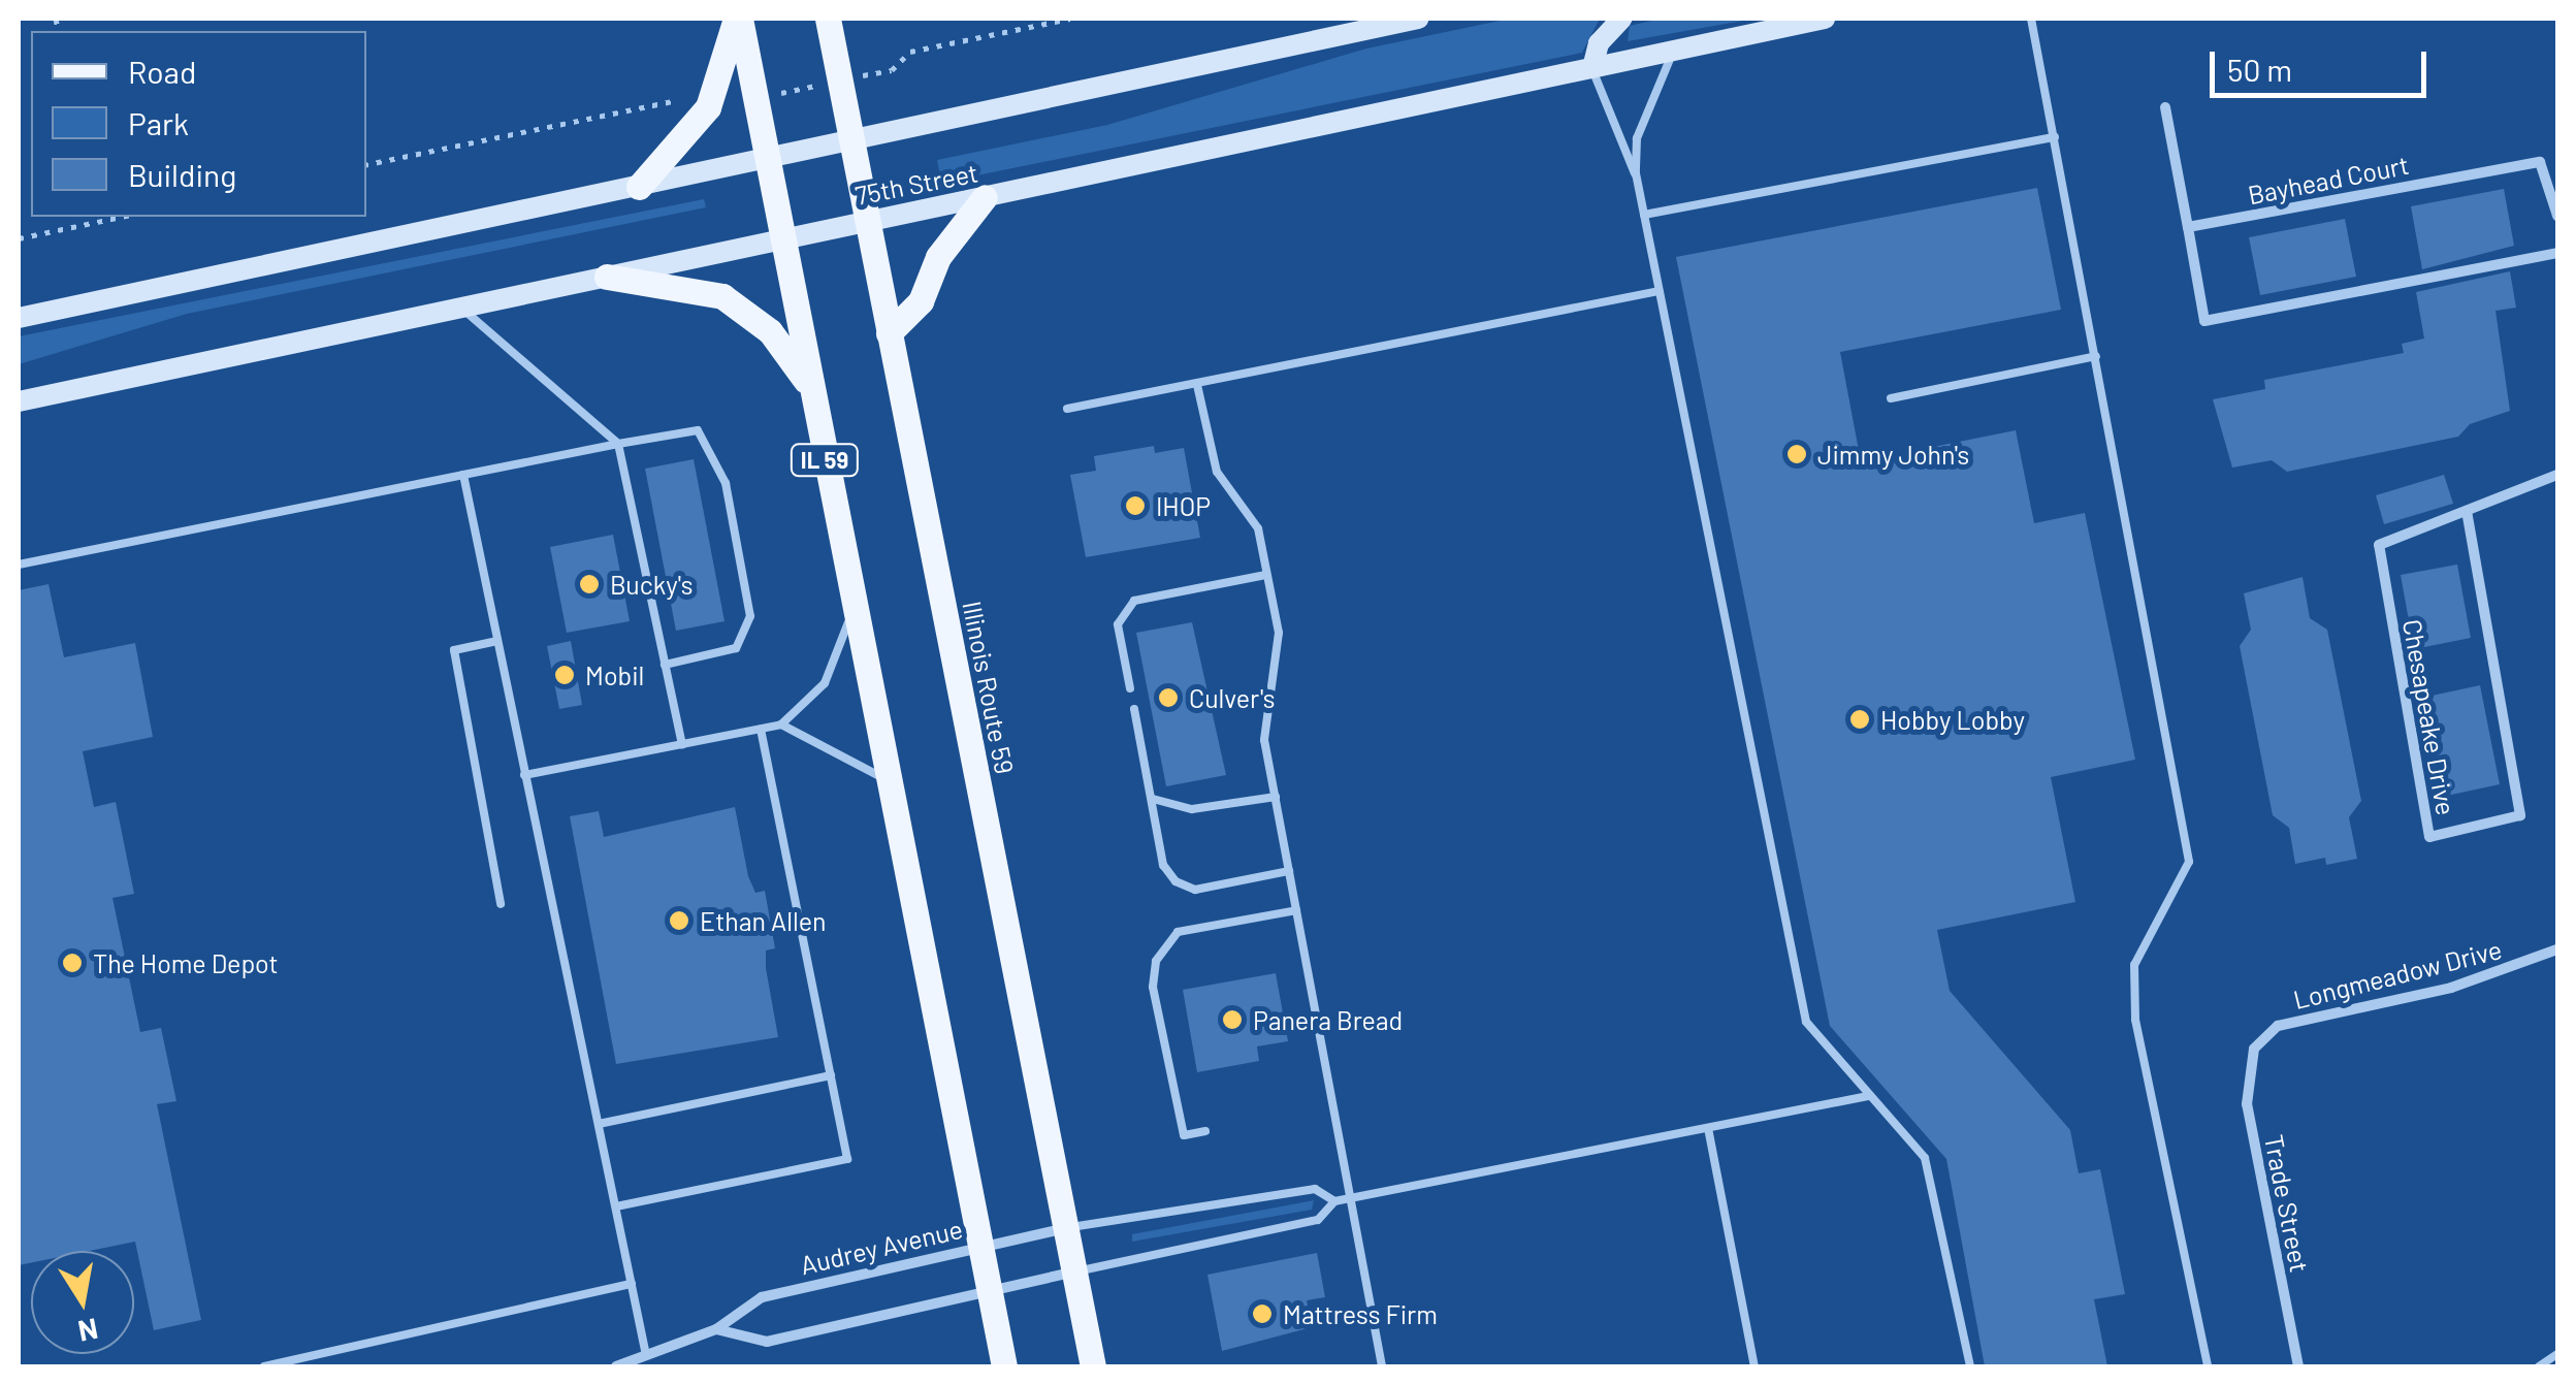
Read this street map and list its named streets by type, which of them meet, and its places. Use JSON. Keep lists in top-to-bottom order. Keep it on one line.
{"streets":{"main road":["75th Street","IL 59","Illinois Route 59"],"street":["Bayhead Court","Chesapeake Drive","Longmeadow Drive","Trade Street","Audrey Avenue"]},"crossings":[["75th Street","IL 59"],["75th Street","Illinois Route 59"],["IL 59","Audrey Avenue"],["Illinois Route 59","Audrey Avenue"],["Longmeadow Drive","Trade Street"]],"places":["Jimmy John's","IHOP","Bucky's","Mobil","Culver's","Hobby Lobby","Ethan Allen","The Home Depot","Panera Bread","Mattress Firm"],"legend":["Road","Park","Building"],"scale_bar":"50 m","north":"bottom"}
